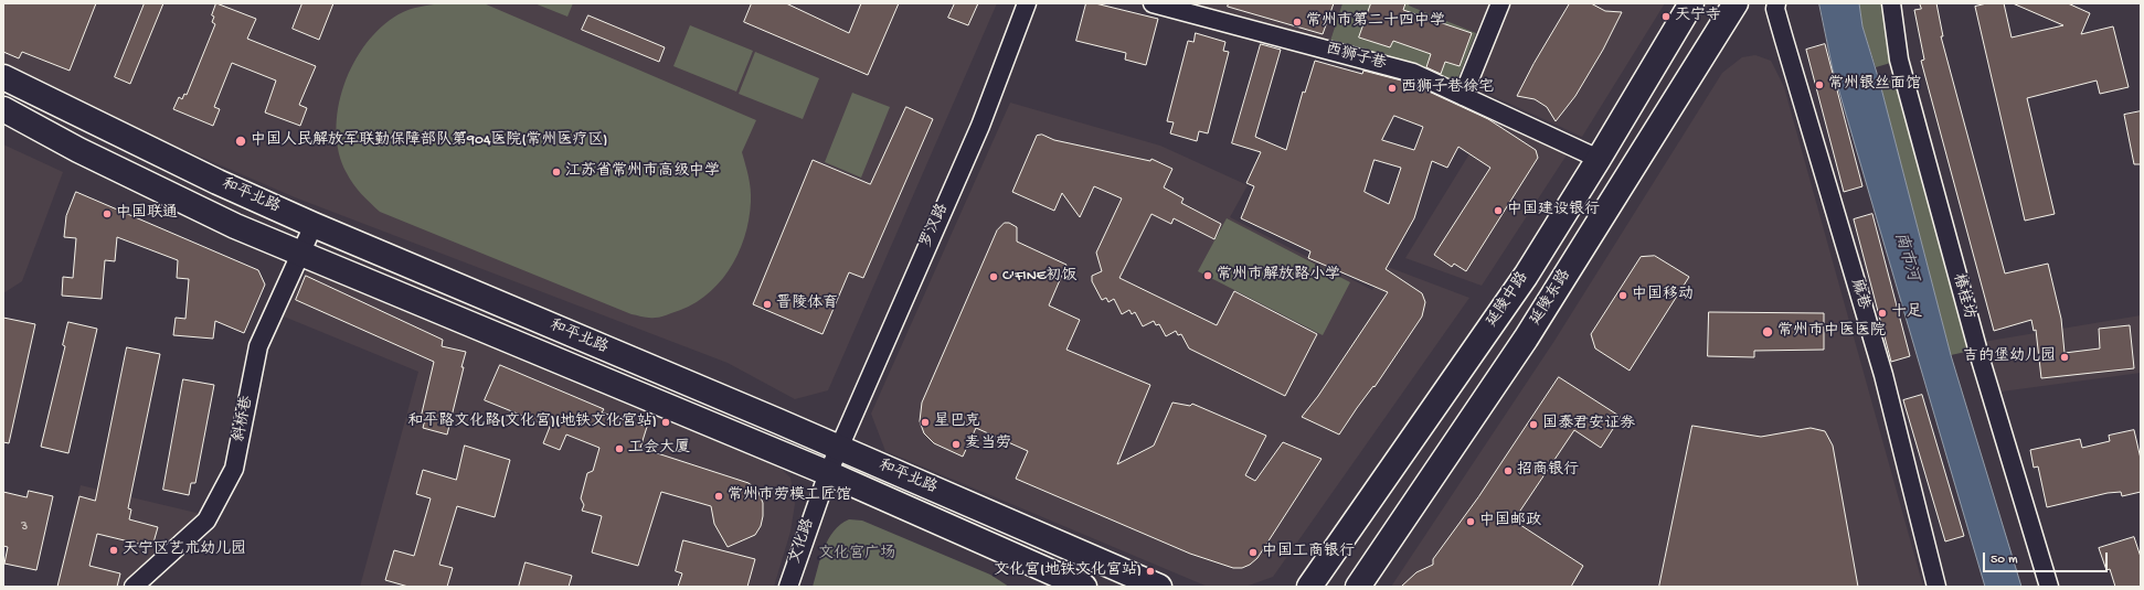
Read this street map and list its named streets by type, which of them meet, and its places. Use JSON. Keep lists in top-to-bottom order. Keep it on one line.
{"streets":{"main road":["和平北路","延陵东路","延陵中路"],"street":["西狮子巷","罗汉路","麻巷","椿桂坊","斜桥巷","文化路"]},"crossings":[["西狮子巷","延陵中路"],["和平北路","罗汉路"],["和平北路","斜桥巷"],["和平北路","文化路"],["罗汉路","文化路"]],"water":["南市河"],"parks":["文化宫广场"],"places":["天宁寺","常州市第二十四中学","常州银丝面馆","西狮子巷徐宅","中国人民解放军联勤保障部队第904医院(常州医疗区)","江苏省常州市高级中学","中国建设银行","中国联通","常州市解放路小学","C'FINE初饭","中国移动","晋陵体育","十足","常州市中医医院","吉的堡幼儿园","和平路文化路(文化宫)(地铁文化宫站)","星巴克","国泰君安证券","麦当劳","工会大厦","招商银行","常州市劳模工匠馆","中国邮政","天宁区艺术幼儿园","中国工商银行","文化宫(地铁文化宫站)"],"house_numbers":["3"],"scale_bar":"50 m"}
